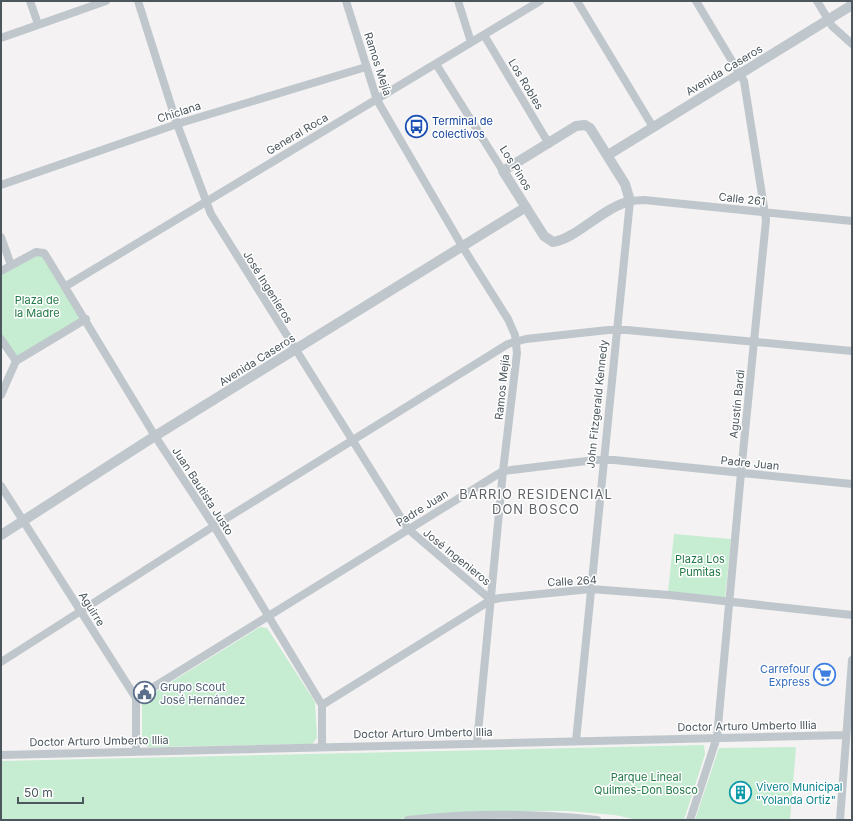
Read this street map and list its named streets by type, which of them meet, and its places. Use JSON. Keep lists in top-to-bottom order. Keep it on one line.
{"streets":{"street":["Ramos Mejía","Avenida Caseros","Los Robles","Chiclana","General Roca","Los Pinos","Calle 261","José Ingenieros","John Fitzgerald Kennedy","Agustín Bardi","Padre Juan","Juan Bautista Justo","Calle 264","Aguirre","Doctor Arturo Umberto Illia"]},"crossings":[["Ramos Mejía","Avenida Caseros"],["Ramos Mejía","Chiclana"],["Ramos Mejía","General Roca"],["Ramos Mejía","José Ingenieros"],["Ramos Mejía","Padre Juan"],["Ramos Mejía","Calle 264"],["Ramos Mejía","Doctor Arturo Umberto Illia"],["Avenida Caseros","Los Pinos"],["Avenida Caseros","José Ingenieros"],["Avenida Caseros","John Fitzgerald Kennedy"],["Avenida Caseros","Agustín Bardi"],["Avenida Caseros","Juan Bautista Justo"],["Avenida Caseros","Aguirre"],["Los Robles","General Roca"],["Los Robles","John Fitzgerald Kennedy"],["Chiclana","José Ingenieros"],["General Roca","Los Pinos"],["General Roca","José Ingenieros"],["General Roca","Juan Bautista Justo"],["Los Pinos","Calle 261"],["Los Pinos","John Fitzgerald Kennedy"],["Calle 261","John Fitzgerald Kennedy"],["Calle 261","Agustín Bardi"],["José Ingenieros","Padre Juan"],["José Ingenieros","Calle 264"],["John Fitzgerald Kennedy","Padre Juan"],["John Fitzgerald Kennedy","Calle 264"],["John Fitzgerald Kennedy","Doctor Arturo Umberto Illia"],["Agustín Bardi","Padre Juan"],["Agustín Bardi","Calle 264"],["Agustín Bardi","Doctor Arturo Umberto Illia"],["Padre Juan","Juan Bautista Justo"],["Padre Juan","Aguirre"],["Juan Bautista Justo","Calle 264"]],"districts":["BARRIO RESIDENCIAL DON BOSCO"],"parks":["Plaza de la Madre","Plaza Los Pumitas","Parque Lineal Quilmes-Don Bosco"],"places":{"bus stop":["Terminal de colectivos"],"supermarket":["Carrefour Express"],"public building":["Grupo Scout José Hernández"],"building":["Vivero Municipal \"Yolanda Ortiz\""]},"scale_bar":"50 m"}
